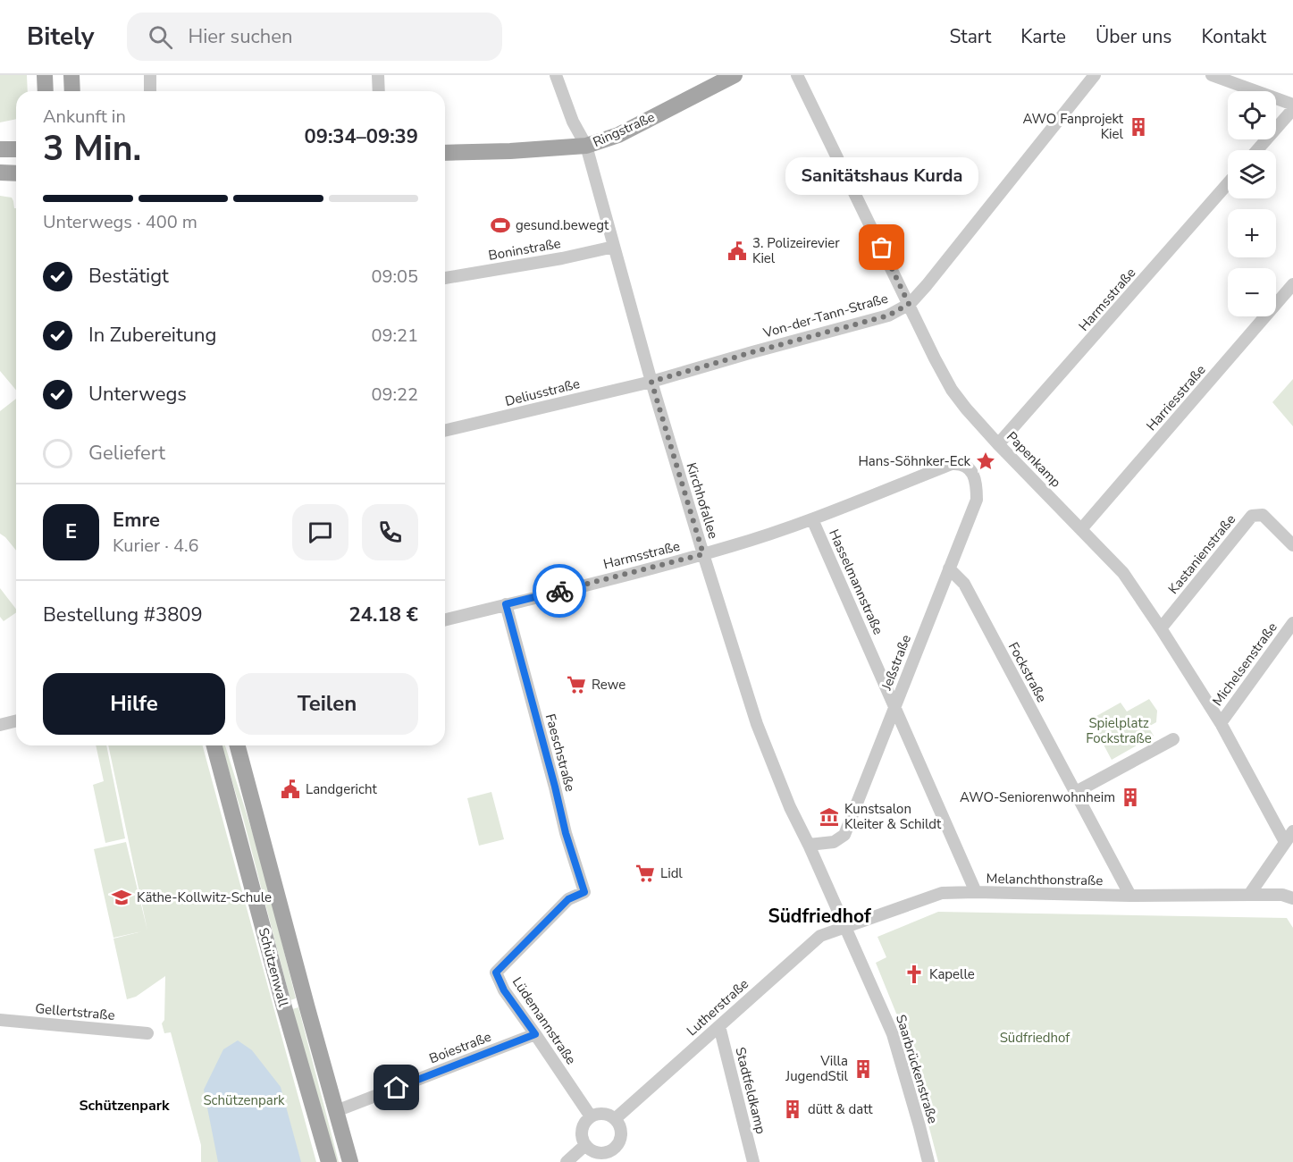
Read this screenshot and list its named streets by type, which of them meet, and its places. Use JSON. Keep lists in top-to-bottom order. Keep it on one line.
{"streets":{"main road":["Ringstraße","Schützenwall"],"street":["Boninstraße","Harmsstraße","Von-der-Tann-Straße","Deliusstraße","Harriesstraße","Papenkamp","Kirchhofallee","Kastanienstraße","Hasselmannstraße","Jeßstraße","Michelsenstraße","Fockstraße","Faeschstraße","Melanchthonstraße","Lutherstraße","Gellertstraße","Lüdemannstraße","Boiestraße","Saarbrückenstraße","Stadtfeldkamp"]},"crossings":[["Ringstraße","Kirchhofallee"],["Boninstraße","Kirchhofallee"],["Harmsstraße","Papenkamp"],["Harmsstraße","Kirchhofallee"],["Harmsstraße","Hasselmannstraße"],["Harmsstraße","Jeßstraße"],["Harmsstraße","Faeschstraße"],["Von-der-Tann-Straße","Deliusstraße"],["Von-der-Tann-Straße","Papenkamp"],["Von-der-Tann-Straße","Kirchhofallee"],["Deliusstraße","Kirchhofallee"],["Harriesstraße","Papenkamp"],["Papenkamp","Kastanienstraße"],["Papenkamp","Michelsenstraße"],["Kirchhofallee","Jeßstraße"],["Kirchhofallee","Melanchthonstraße"],["Kirchhofallee","Lutherstraße"],["Kirchhofallee","Saarbrückenstraße"],["Hasselmannstraße","Jeßstraße"],["Hasselmannstraße","Melanchthonstraße"],["Jeßstraße","Fockstraße"],["Fockstraße","Melanchthonstraße"],["Faeschstraße","Lüdemannstraße"],["Melanchthonstraße","Lutherstraße"],["Melanchthonstraße","Saarbrückenstraße"],["Schützenwall","Boiestraße"],["Lutherstraße","Lüdemannstraße"],["Lutherstraße","Saarbrückenstraße"],["Lutherstraße","Stadtfeldkamp"],["Lüdemannstraße","Boiestraße"]],"districts":["Südfriedhof","Schützenpark"],"parks":["Spielplatz Fockstraße","Südfriedhof","Schützenpark"],"places":{"building":["AWO Fanprojekt Kiel","AWO-Seniorenwohnheim","Villa JugendStil","dütt & datt"],"sports":["gesund.bewegt"],"other":["Sanitätshaus Kurda"],"public building":["3. Polizeirevier Kiel","Landgericht"],"place":["Hans-Söhnker-Eck"],"supermarket":["Rewe","Lidl"],"museum":["Kunstsalon Kleiter & Schildt"],"school or university":["Käthe-Kollwitz-Schule"],"church":["Kapelle"]},"page":{"header":"Bitely","search":"Hier suchen","nav":["Start","Karte","Über uns","Kontakt"],"map_buttons":["+","−"],"heading":["3 Min.","Ankunft in","09:34–09:39"],"panel":["Emre","Kurier · 4.6","Bestellung #3809","24.18 €"],"bubble":"Sanitätshaus Kurda","bar":"Unterwegs · 400 m","list":[["Bestätigt","09:05"],["In Zubereitung","09:21"],["Unterwegs","09:22"],"Geliefert"],"round":"E","buttons":["Hilfe","Teilen"]}}
